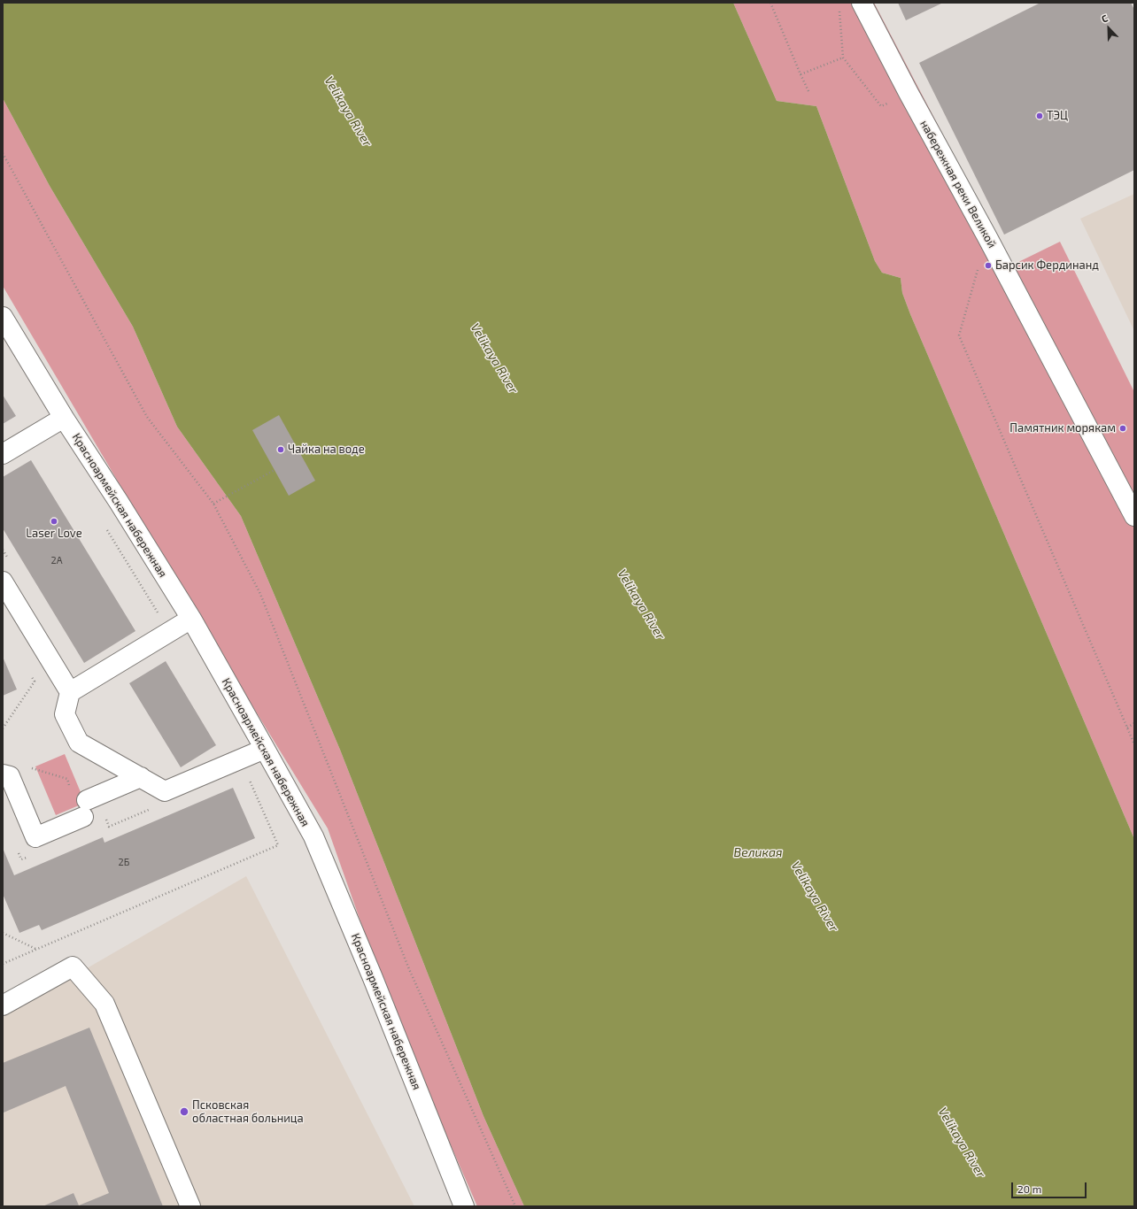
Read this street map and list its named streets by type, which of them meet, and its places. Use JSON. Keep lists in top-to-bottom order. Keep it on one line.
{"streets":{"street":["набережная реки Великой","Красноармейская набережная"]},"water":["Velikaya River","Великая"],"places":["ТЭЦ","Барсик Фердинанд","Памятник морякам","Чайка на воде","Laser Love","Псковская областная больница"],"house_numbers":["2А","2Б"],"scale_bar":"20 m","north":"top left"}
